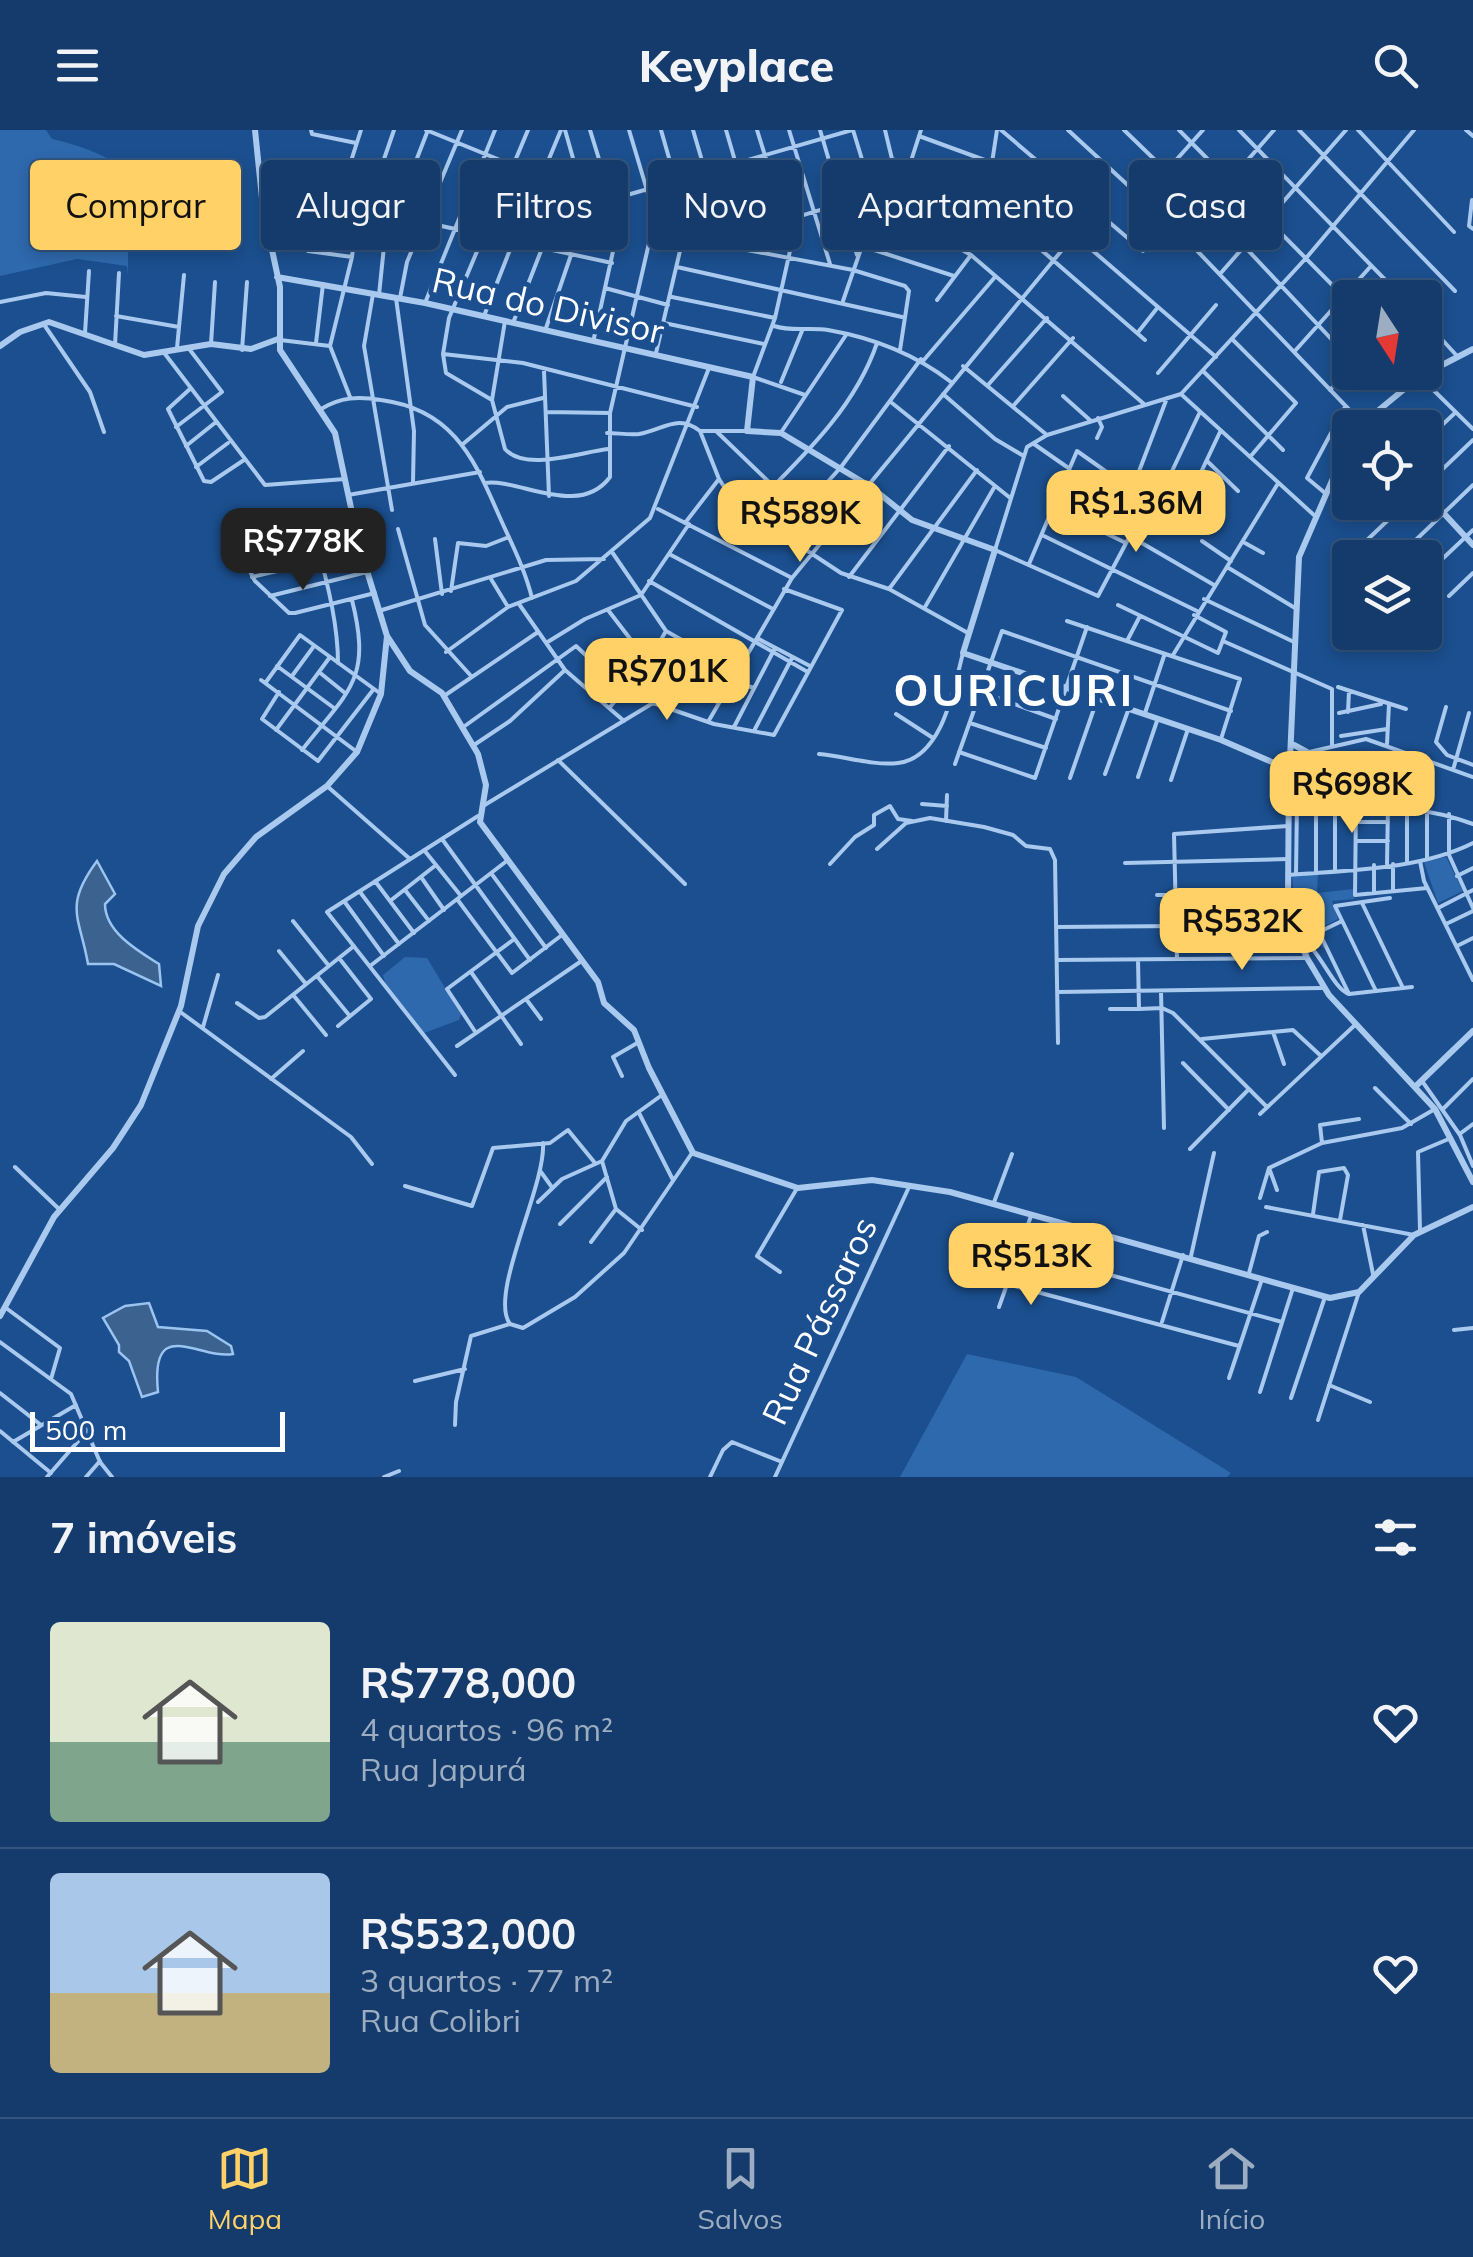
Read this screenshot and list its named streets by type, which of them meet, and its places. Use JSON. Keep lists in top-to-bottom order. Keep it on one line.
{"streets":{"street":["Rua do Divisor","Rua Pássaros"]},"districts":["OURICURI"],"scale_bar":"500 m","north":"bottom","page":{"header":"Keyplace","chip":["Comprar","Alugar","Filtros","Novo","Apartamento","Casa"],"price":["R$1.36M","R$589K","R$778K","R$701K","R$698K","R$532K","R$513K"],"scale":"500 m","heading":"7 imóveis","list":[{"name":"R$778,000","note":"4 quartos · 96 m² · Rua Japurá"},{"name":"R$532,000","note":"3 quartos · 77 m² · Rua Colibri"}],"tabs":["Mapa","Salvos","Início"]}}
